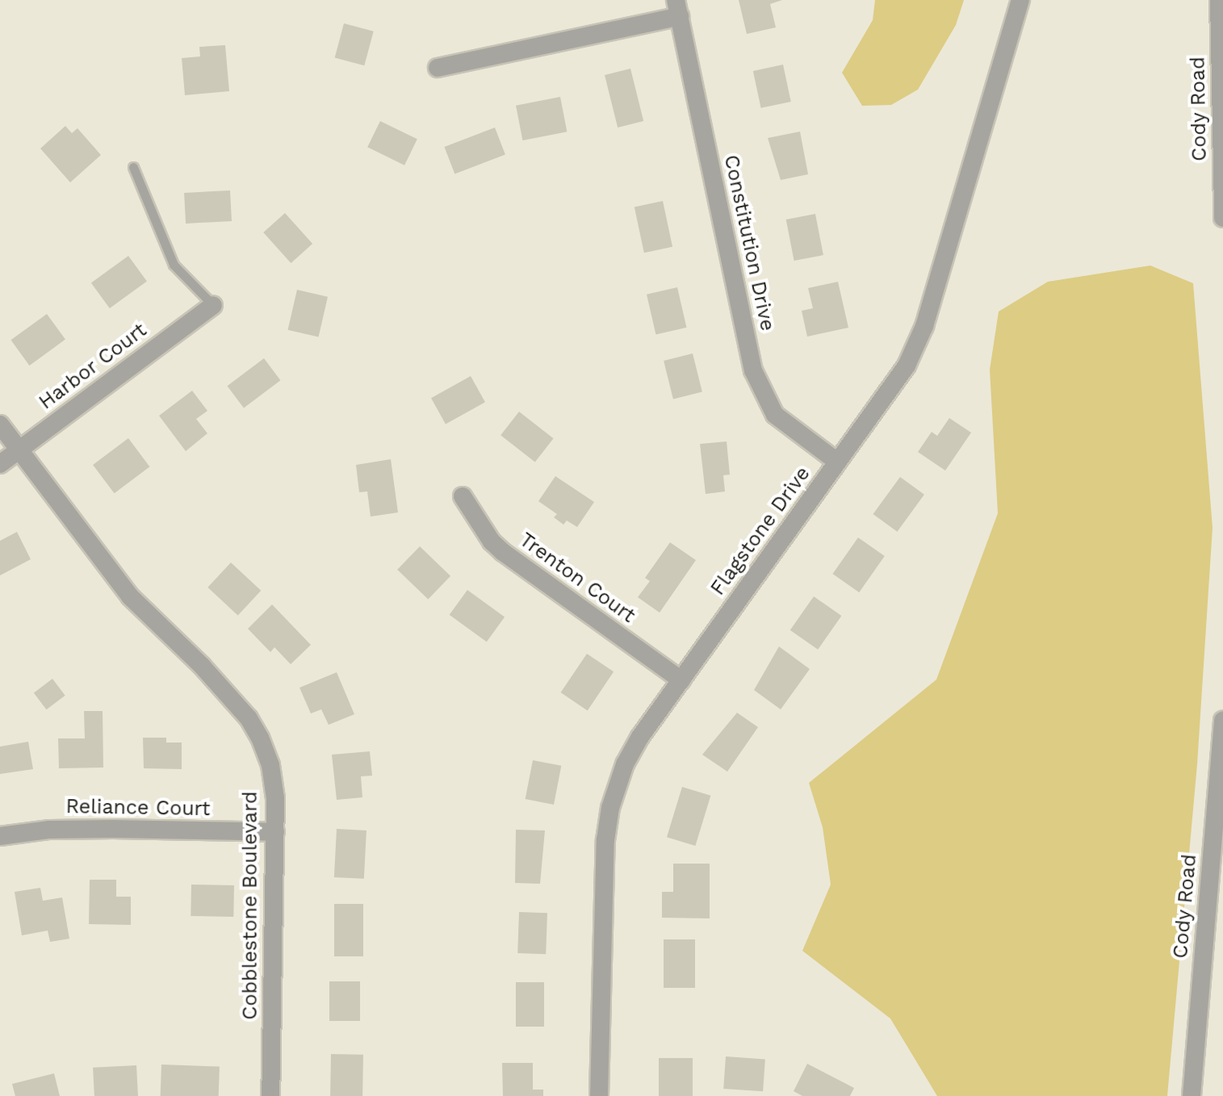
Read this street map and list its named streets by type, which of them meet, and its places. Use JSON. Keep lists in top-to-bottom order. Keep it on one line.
{"streets":{"street":["Cody Road","Constitution Drive","Harbor Court","Flagstone Drive","Trenton Court","Reliance Court","Cobblestone Boulevard"]},"crossings":[["Constitution Drive","Flagstone Drive"],["Harbor Court","Cobblestone Boulevard"],["Flagstone Drive","Trenton Court"],["Reliance Court","Cobblestone Boulevard"]]}
